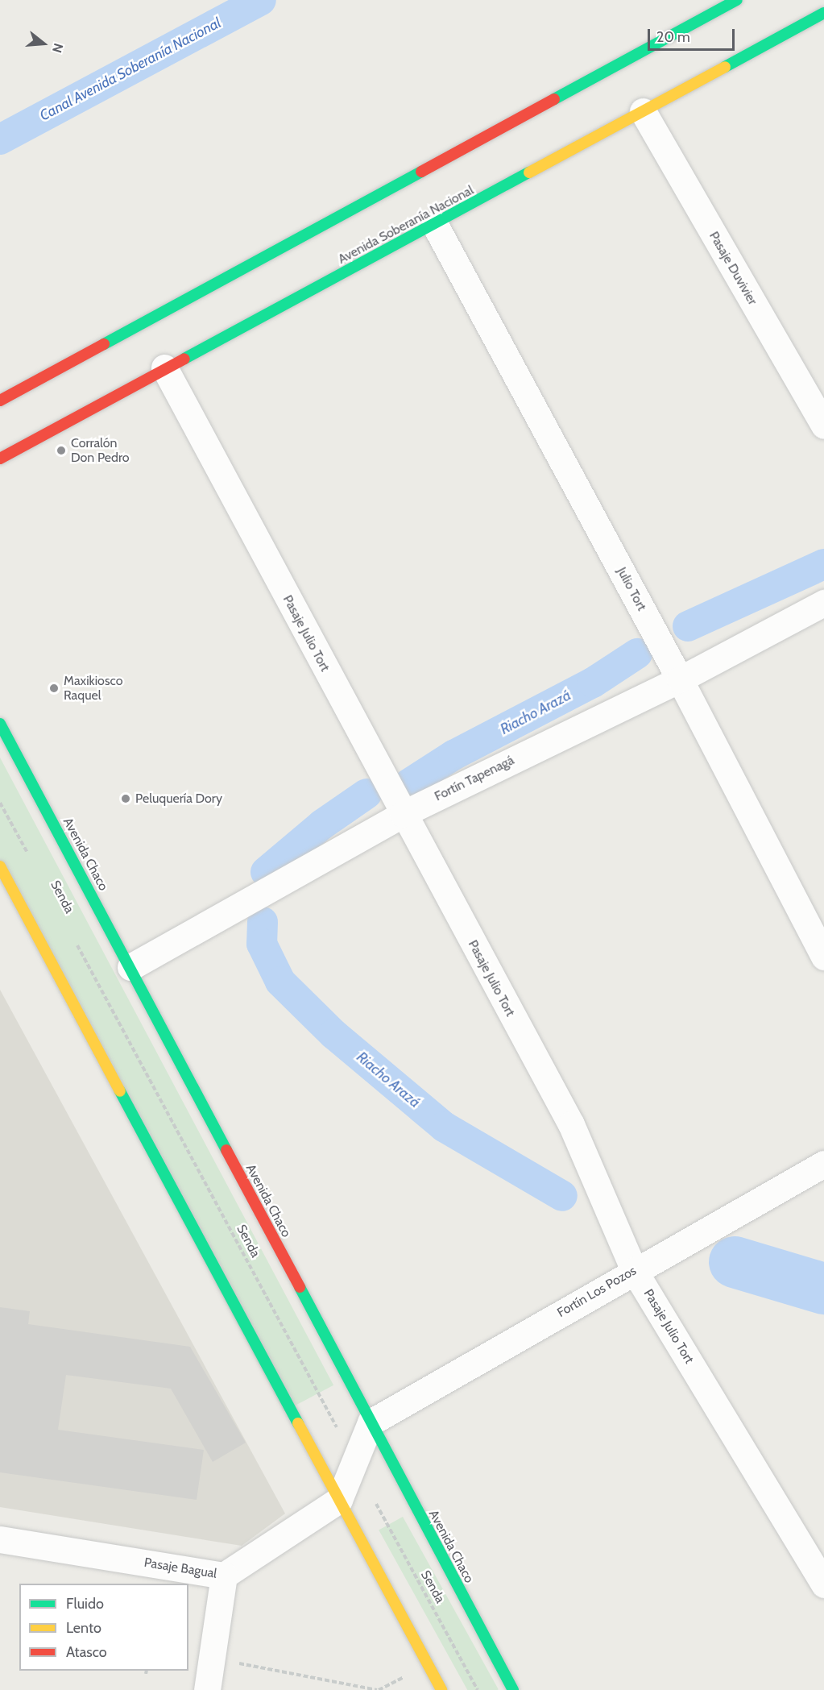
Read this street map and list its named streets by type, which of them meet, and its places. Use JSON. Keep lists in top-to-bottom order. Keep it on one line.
{"streets":{"main road":["Avenida Soberanía Nacional","Avenida Chaco"],"street":["Pasaje Duvivier","Julio Tort","Pasaje Julio Tort","Fortín Tapenagá","Fortín Los Pozos","Pasaje Bagual"],"path":["Senda"]},"crossings":[["Avenida Soberanía Nacional","Pasaje Duvivier"],["Avenida Soberanía Nacional","Julio Tort"],["Avenida Soberanía Nacional","Pasaje Julio Tort"],["Julio Tort","Fortín Tapenagá"],["Pasaje Julio Tort","Fortín Tapenagá"],["Pasaje Julio Tort","Fortín Los Pozos"],["Fortín Tapenagá","Avenida Chaco"],["Avenida Chaco","Fortín Los Pozos"]],"water":["Canal Avenida Soberanía Nacional","Riacho Arazá"],"places":["Corralón Don Pedro","Maxikiosco Raquel","Peluquería Dory"],"legend":["Fluido","Lento","Atasco"],"scale_bar":"20 m","north":"right"}
